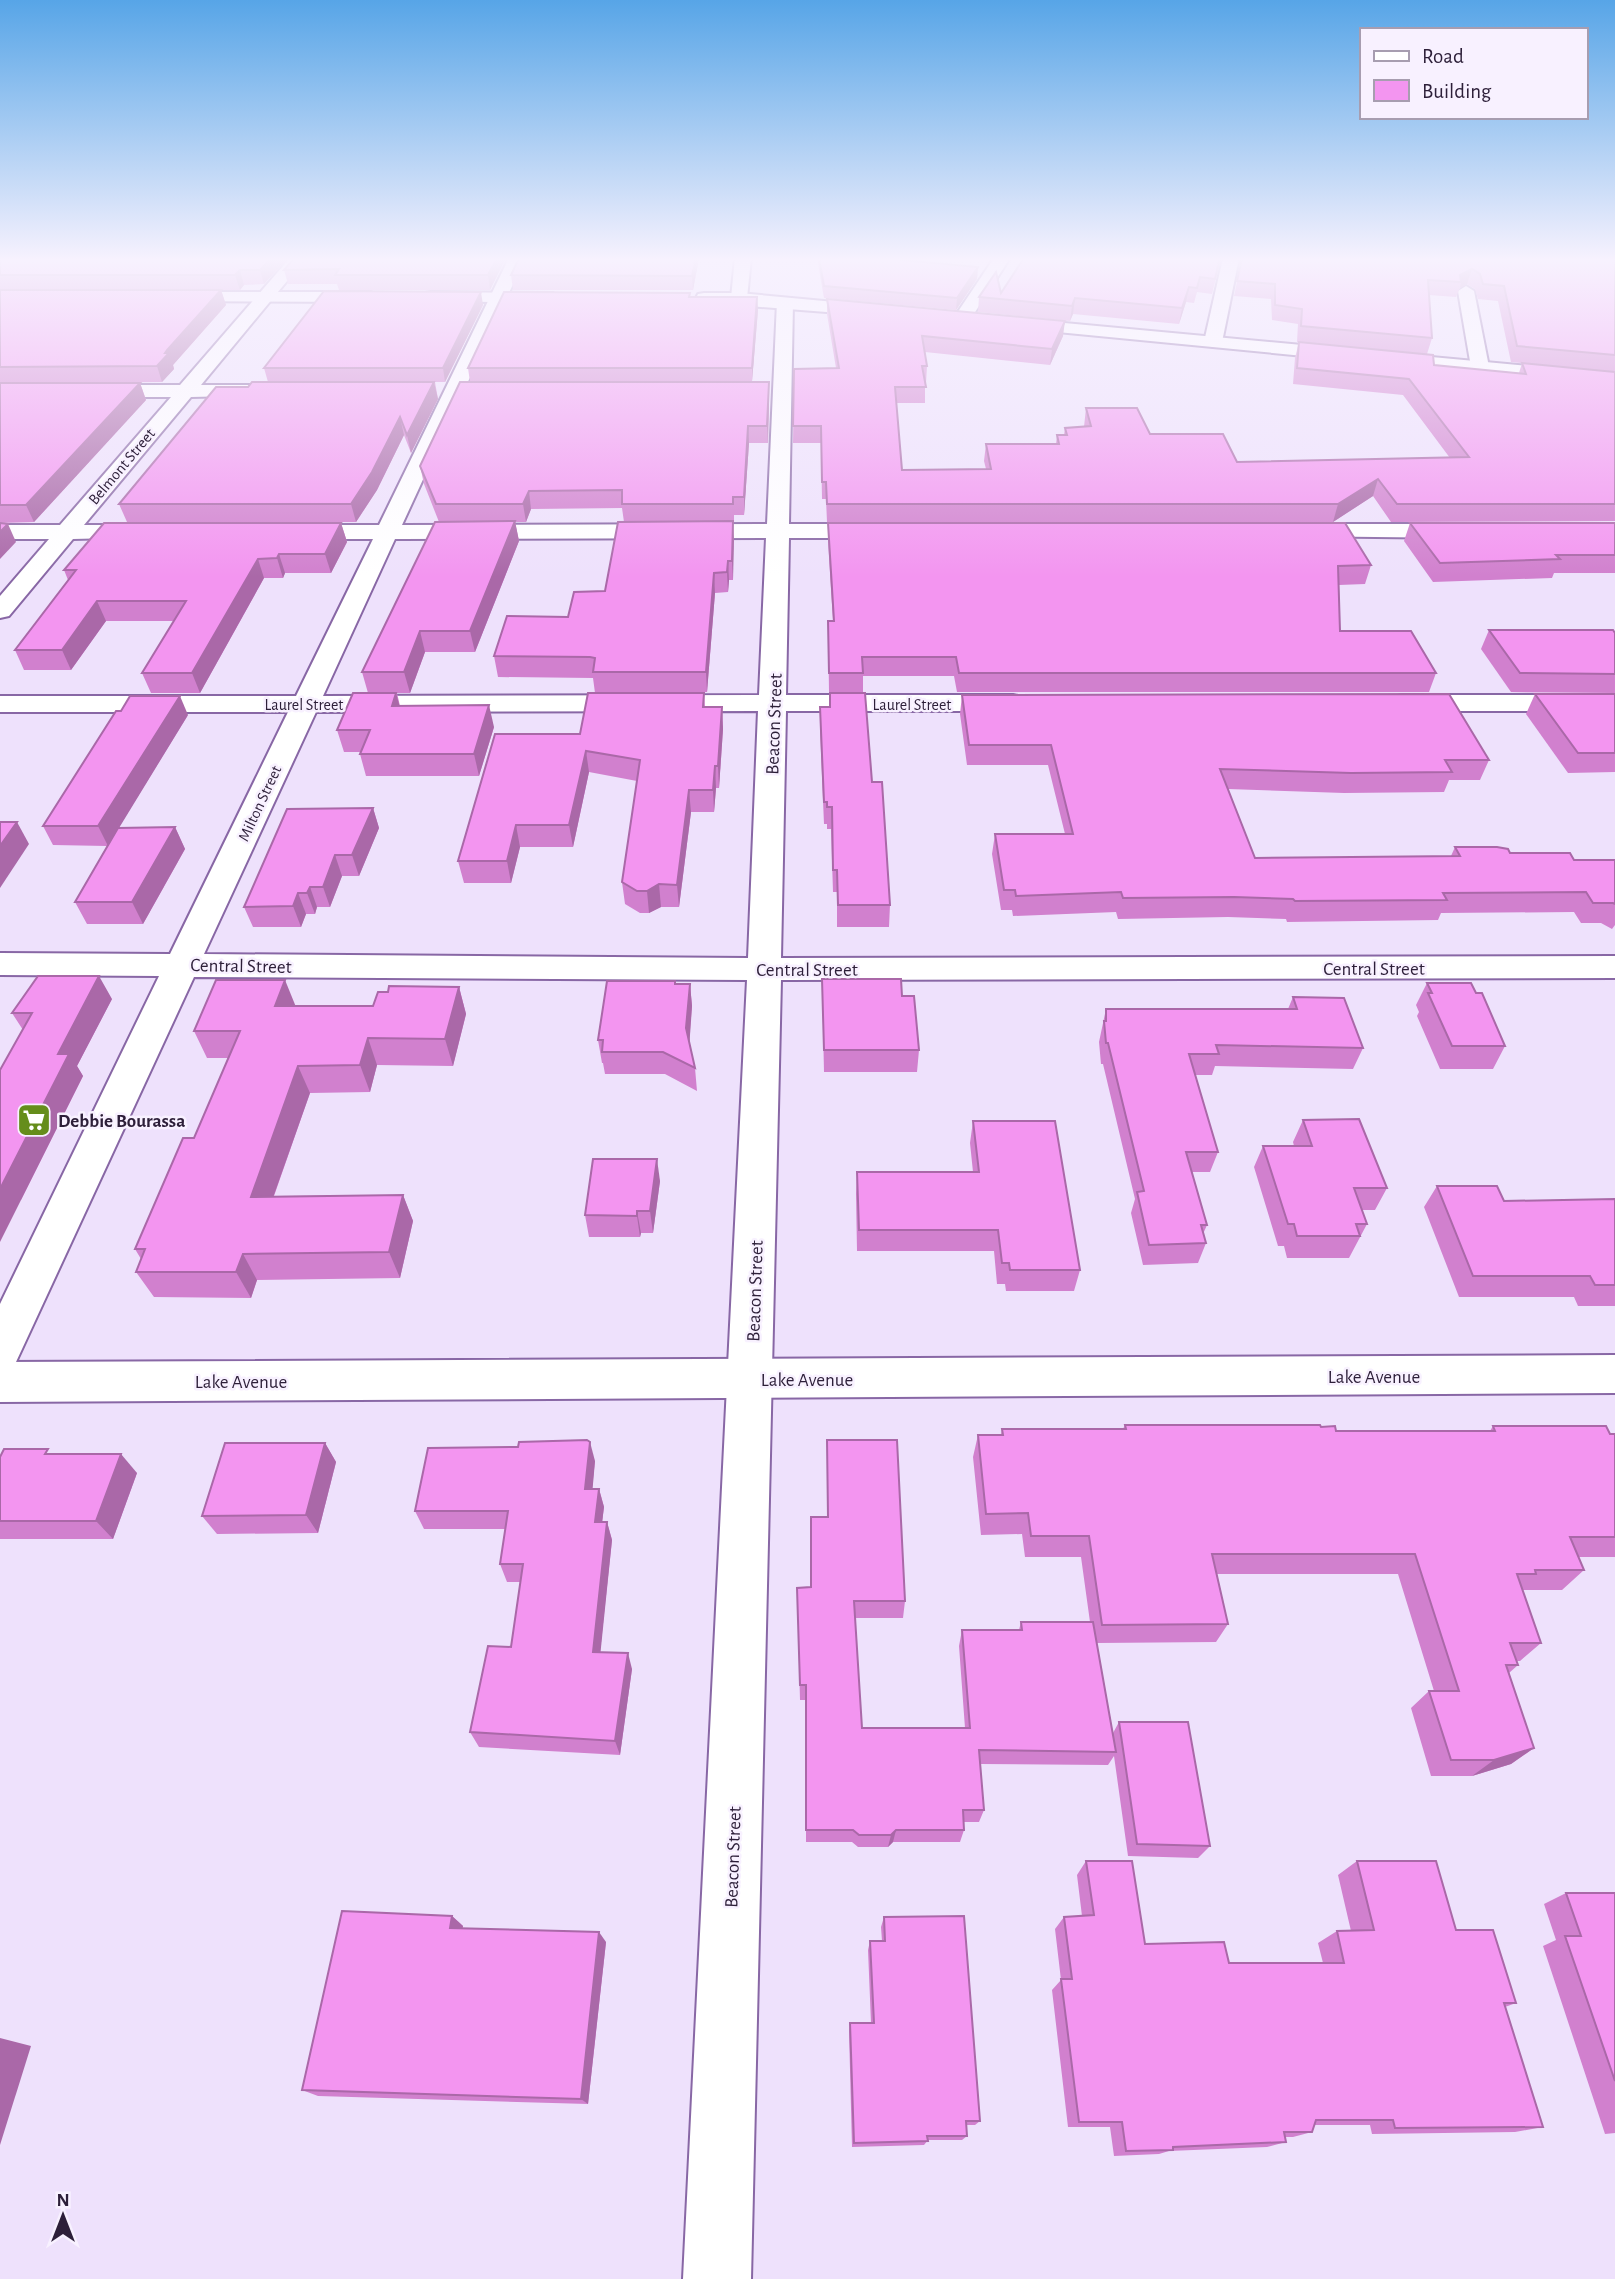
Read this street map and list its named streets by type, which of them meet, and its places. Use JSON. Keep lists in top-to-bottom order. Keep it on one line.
{"streets":{"street":["Belmont Street","Laurel Street","Beacon Street","Milton Street","Central Street","Lake Avenue"]},"crossings":[["Laurel Street","Beacon Street"],["Laurel Street","Milton Street"],["Beacon Street","Central Street"],["Beacon Street","Lake Avenue"],["Milton Street","Central Street"]],"places":{"supermarket":["Debbie Bourassa"]},"legend":["Road","Building"],"north":"top"}
